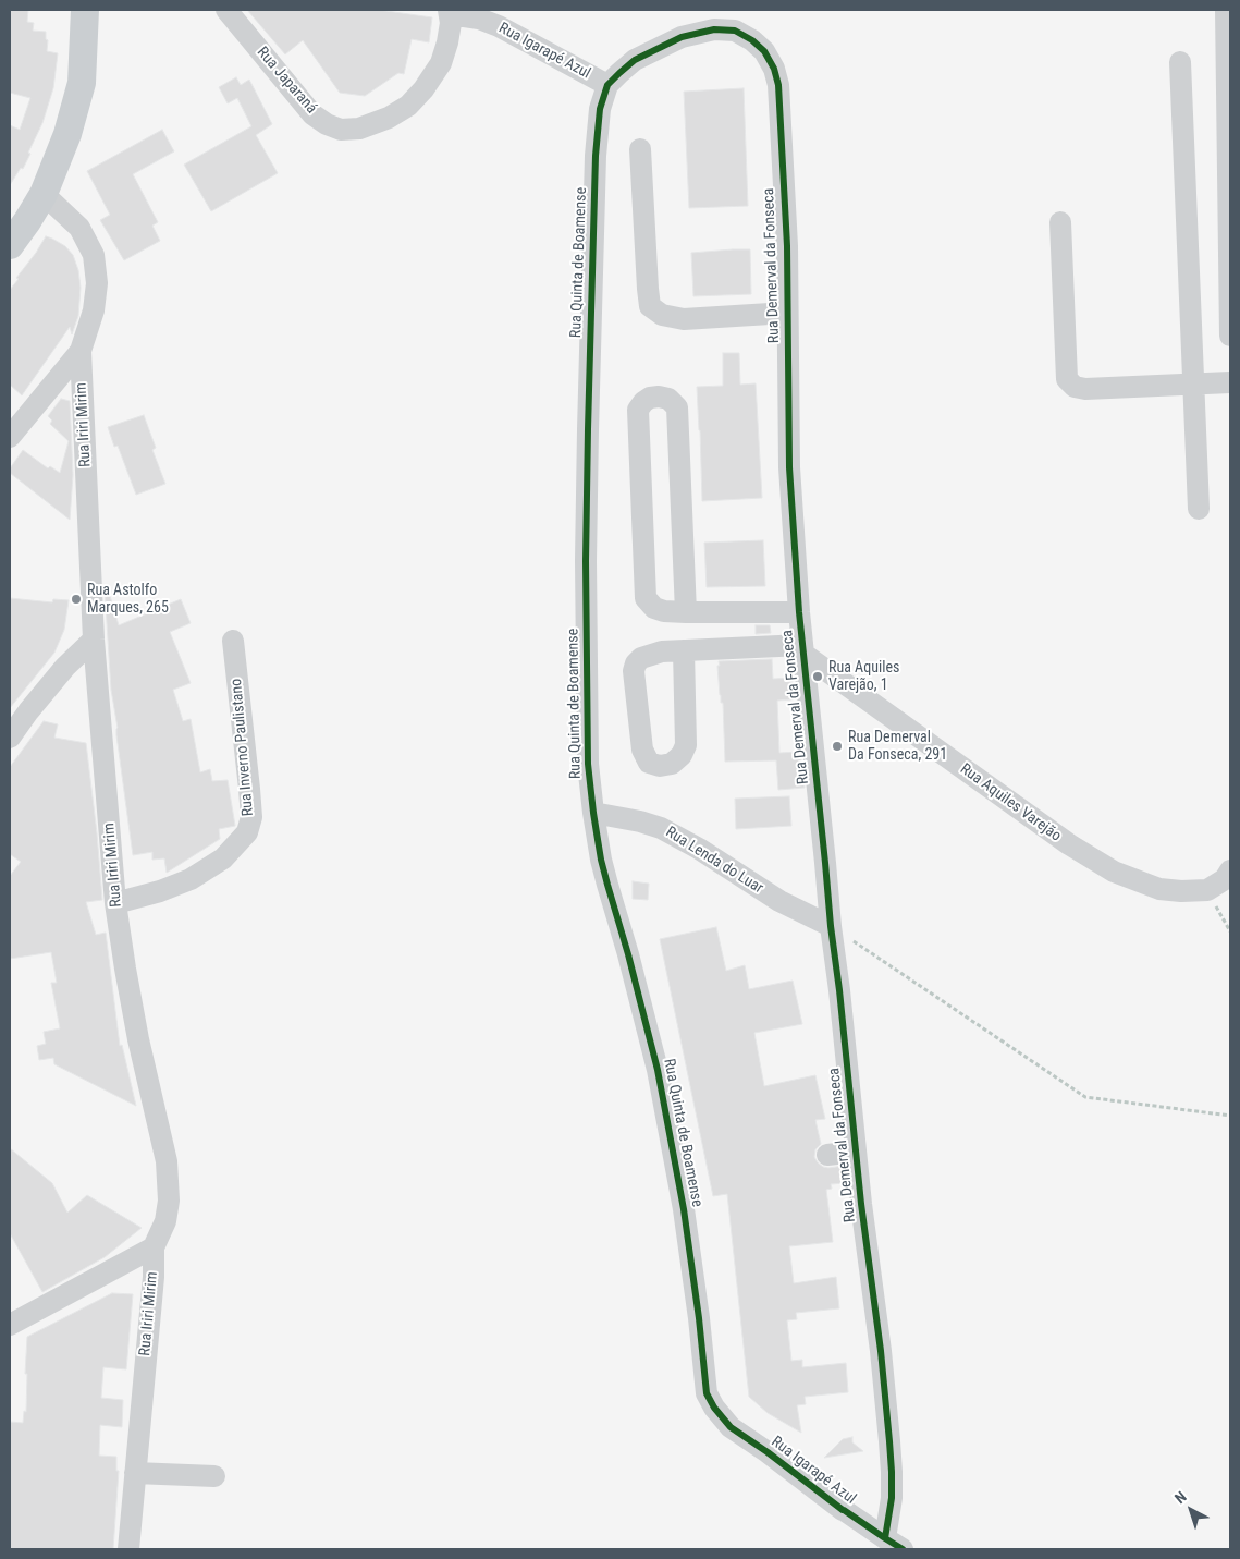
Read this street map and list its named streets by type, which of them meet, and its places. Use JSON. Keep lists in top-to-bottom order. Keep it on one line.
{"streets":{"street":["Rua Igarapé Azul","Rua Japaraná","Rua Quinta de Boamense","Rua Demerval da Fonseca","Rua Iriri Mirim","Rua Inverno Paulistano","Rua Aquiles Varejão","Rua Lenda do Luar"]},"crossings":[["Rua Igarapé Azul","Rua Japaraná"],["Rua Igarapé Azul","Rua Quinta de Boamense"],["Rua Igarapé Azul","Rua Demerval da Fonseca"],["Rua Quinta de Boamense","Rua Demerval da Fonseca"],["Rua Quinta de Boamense","Rua Lenda do Luar"],["Rua Demerval da Fonseca","Rua Aquiles Varejão"],["Rua Demerval da Fonseca","Rua Lenda do Luar"],["Rua Iriri Mirim","Rua Inverno Paulistano"]],"places":["Rua Astolfo Marques, 265","Rua Aquiles Varejão, 1","Rua Demerval Da Fonseca, 291"],"north":"top left"}
